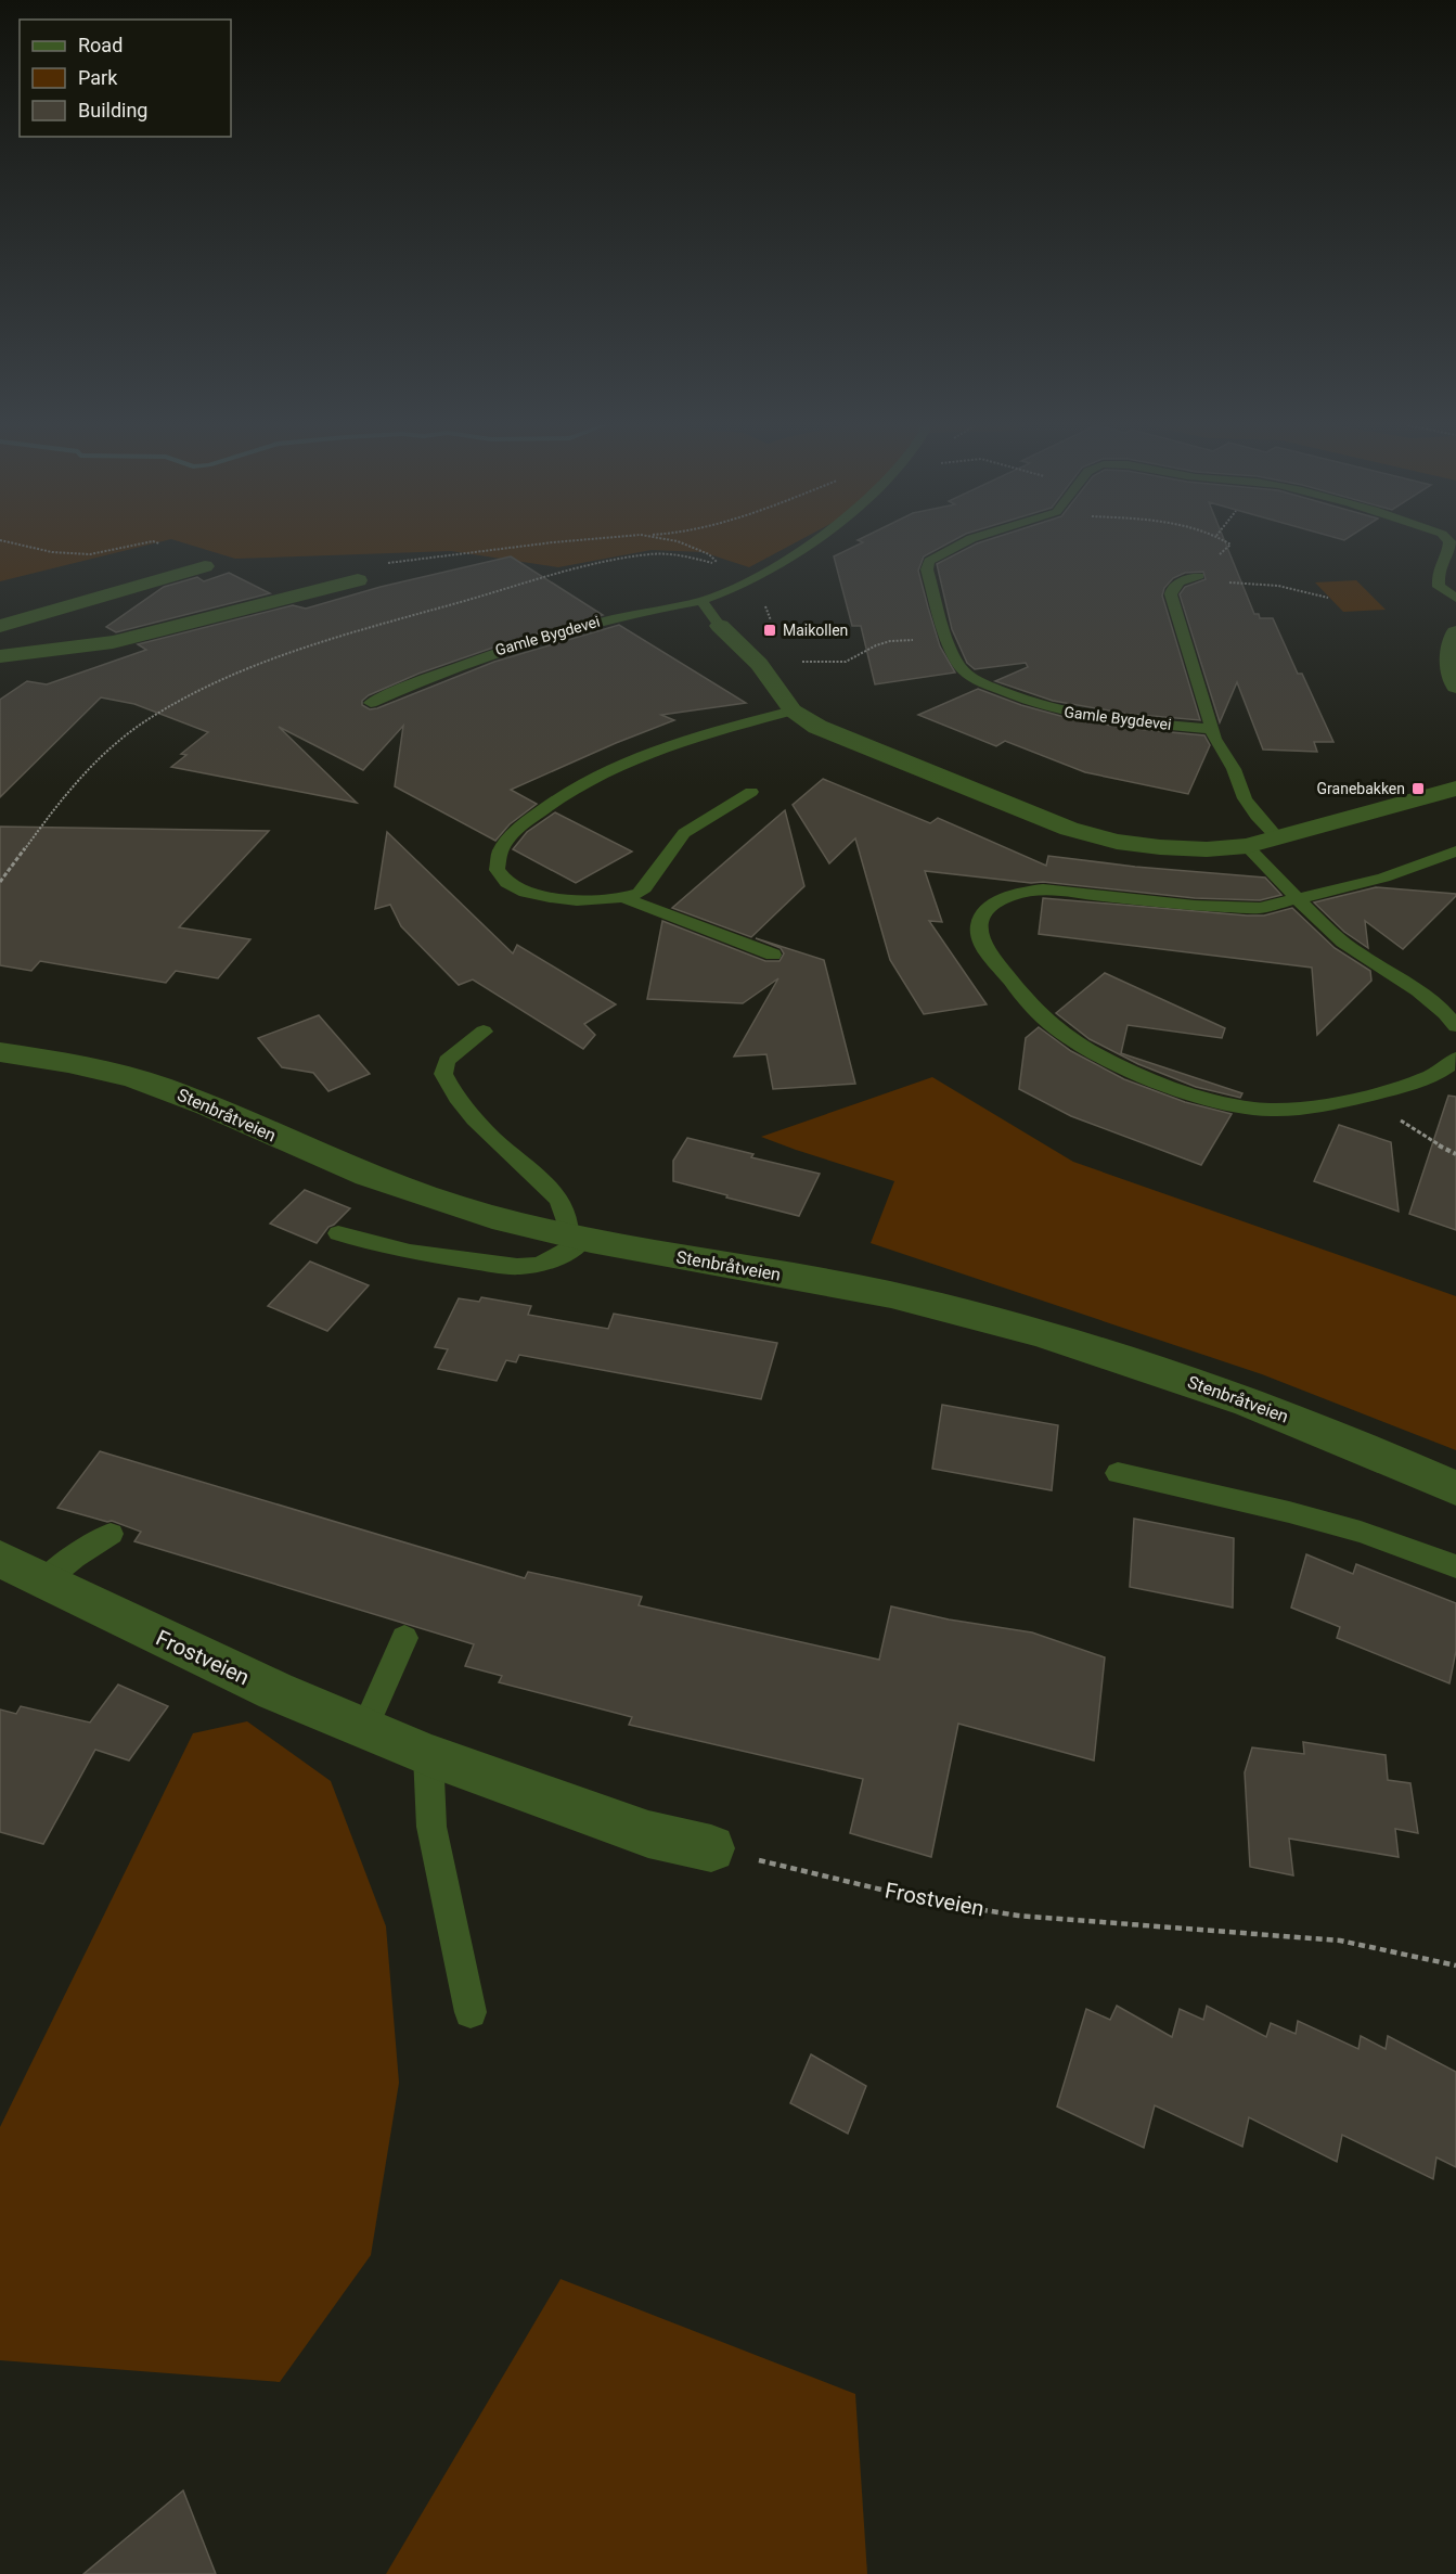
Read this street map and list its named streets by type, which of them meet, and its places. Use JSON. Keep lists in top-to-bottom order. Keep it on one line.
{"streets":{"street":["Stenbråtveien","Frostveien"],"lane":["Gamle Bygdevei"]},"places":{"transit":["Maikollen","Granebakken"]},"legend":["Road","Park","Building"]}
